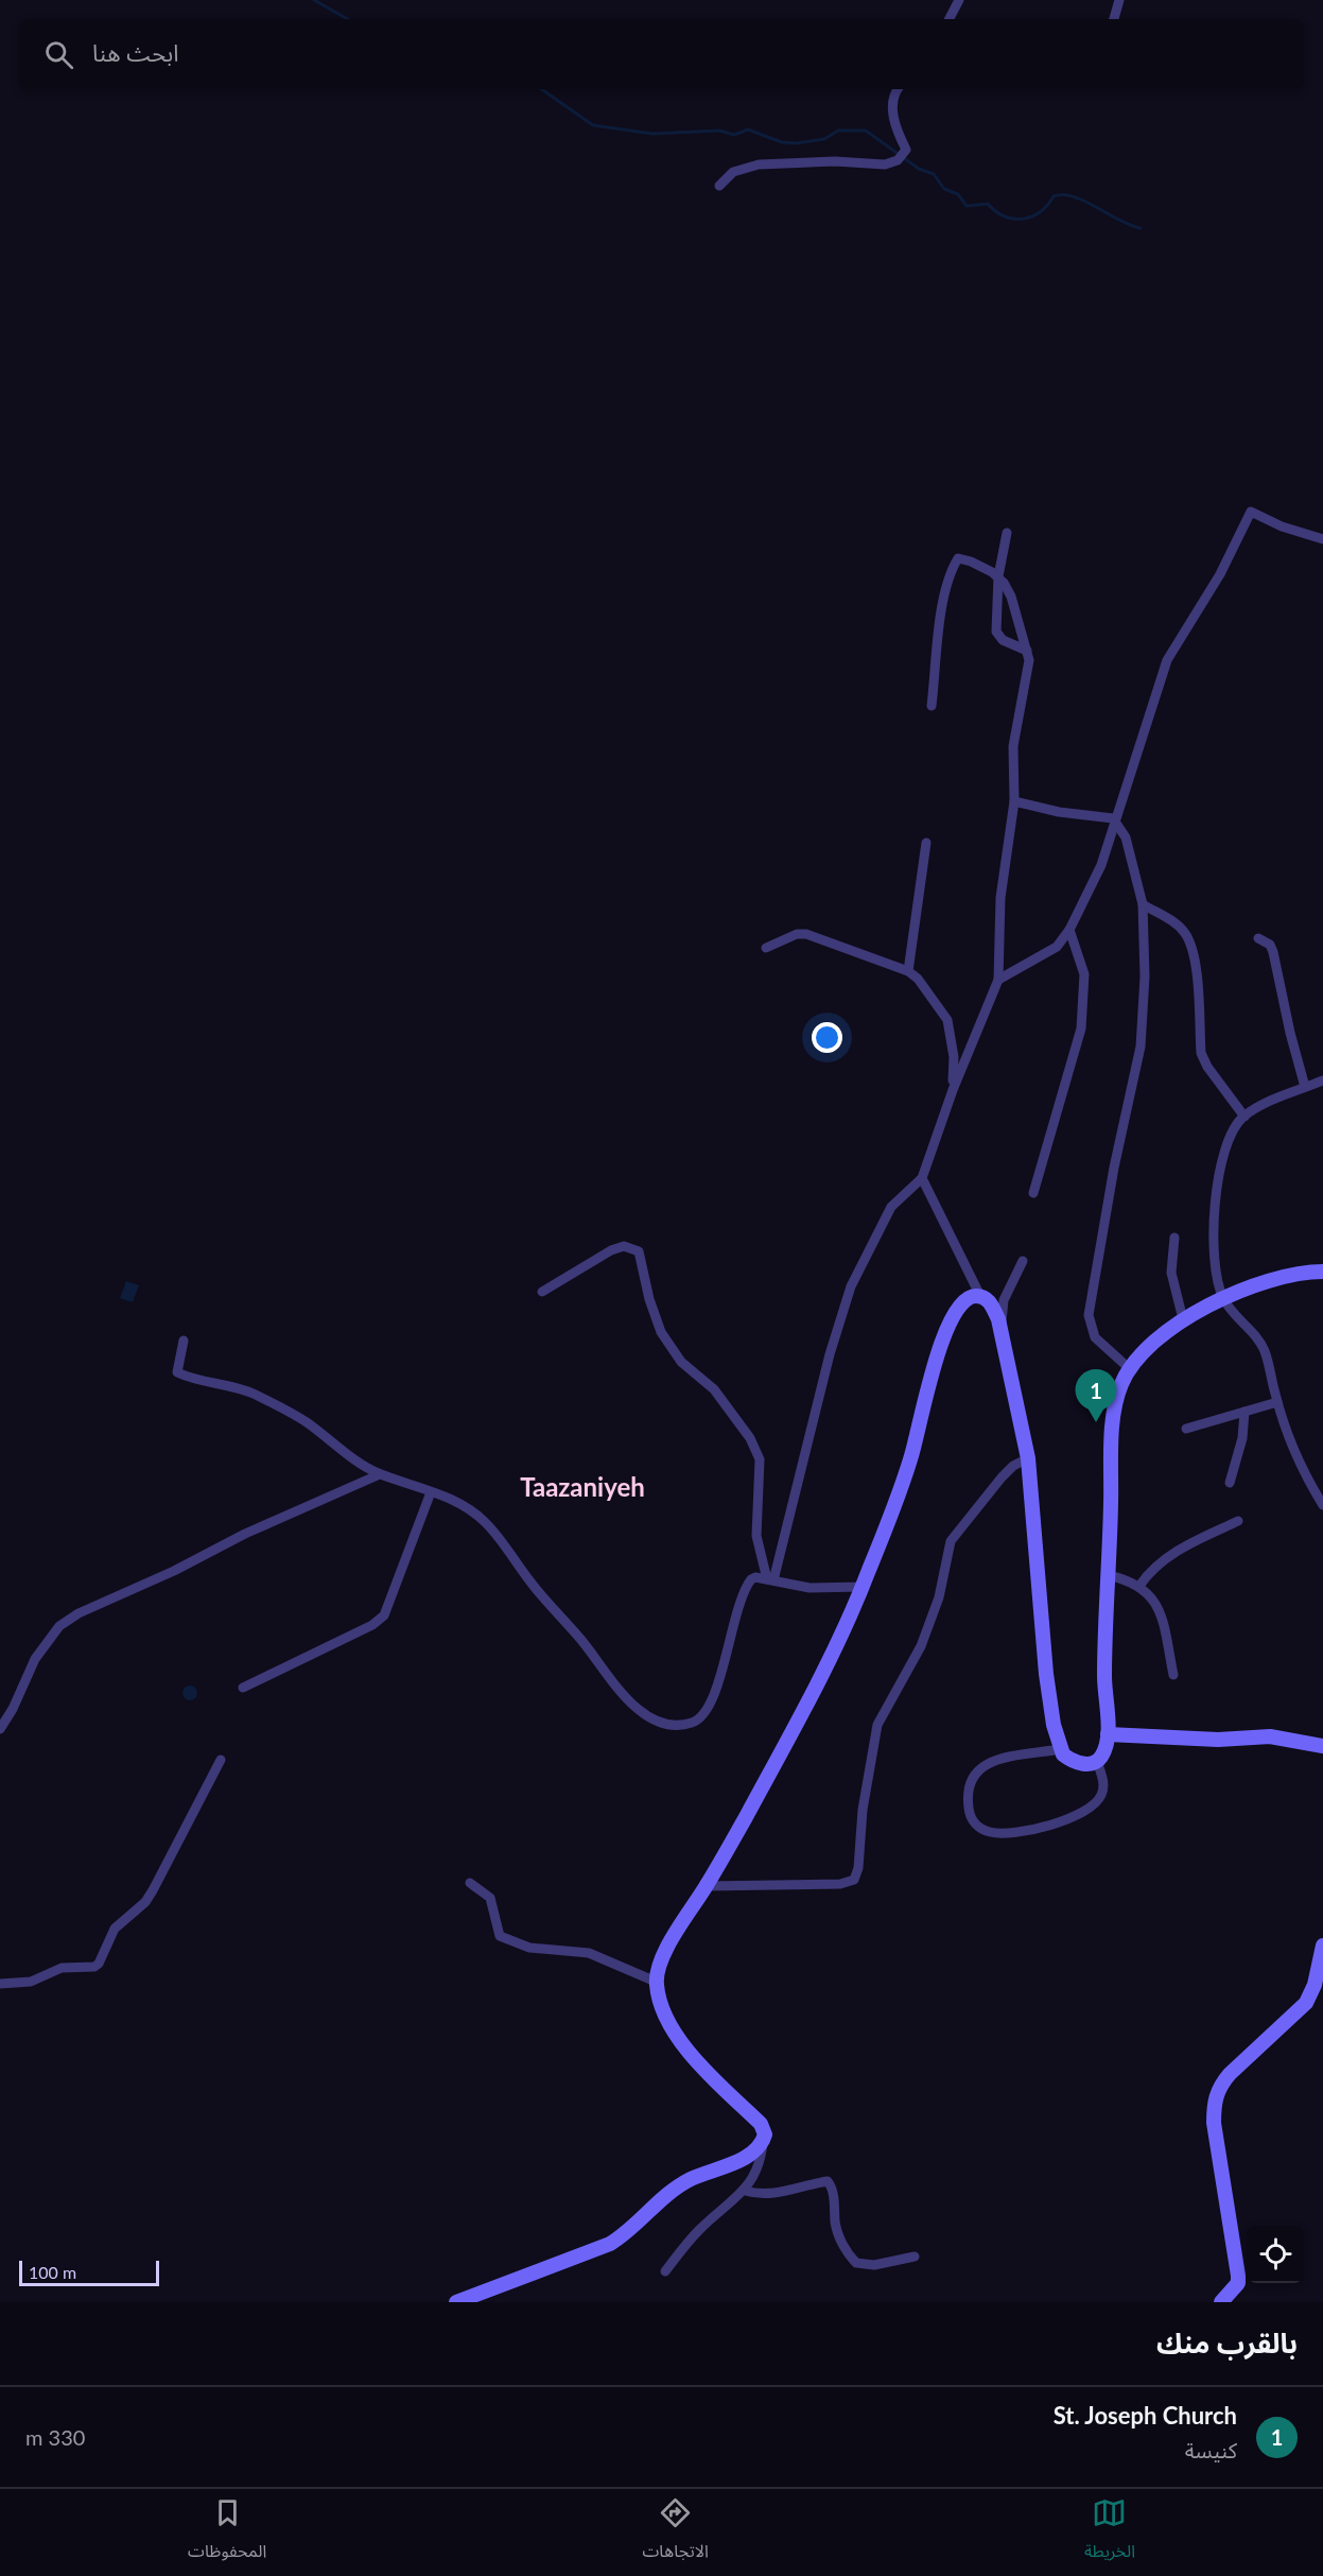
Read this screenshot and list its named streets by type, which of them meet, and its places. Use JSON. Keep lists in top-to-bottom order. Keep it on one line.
{"districts":["Taazaniyeh"],"scale_bar":"100 m","page":{"search":"ابحث هنا","pins":"1","scale":"100 m","heading":"بالقرب منك","list":[{"mark":"1","name":"St. Joseph Church","note":"كنيسة","value":"330 m"}],"nav":["الخريطة","الاتجاهات","المحفوظات"]}}
